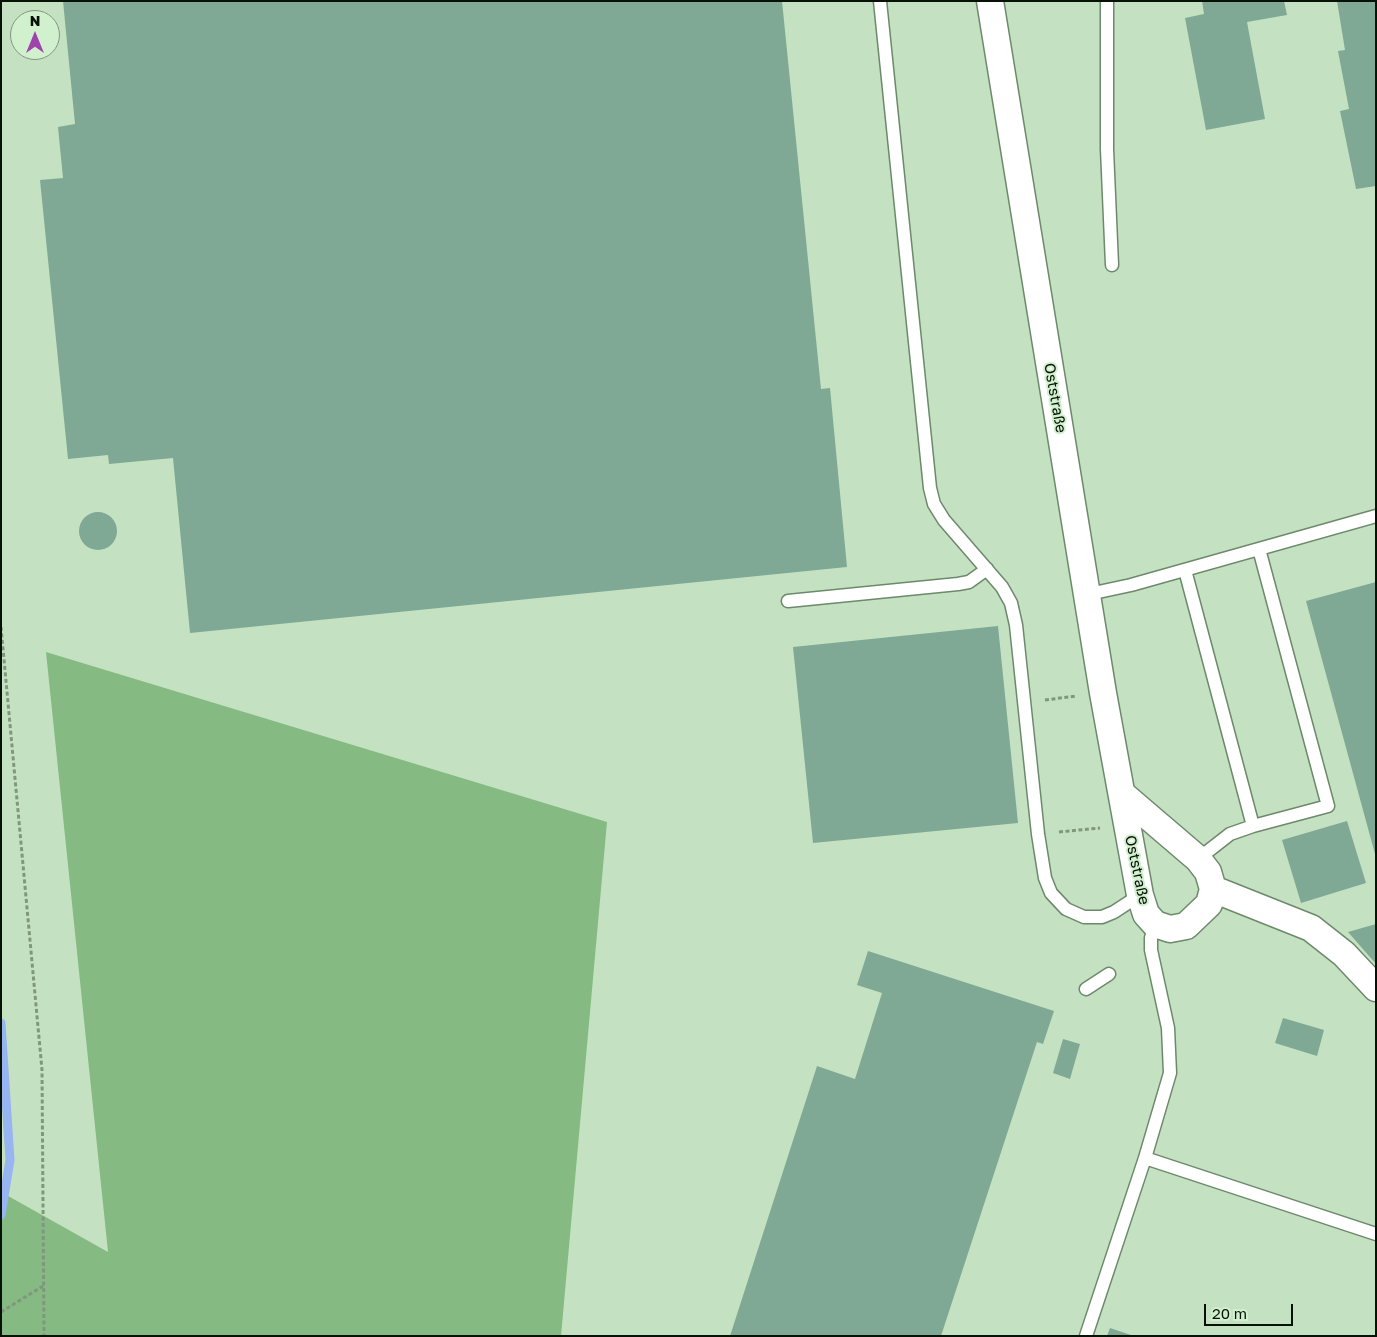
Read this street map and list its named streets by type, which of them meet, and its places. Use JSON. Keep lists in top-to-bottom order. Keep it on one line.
{"streets":{"street":["Oststraße"]},"scale_bar":"20 m","north":"top"}
